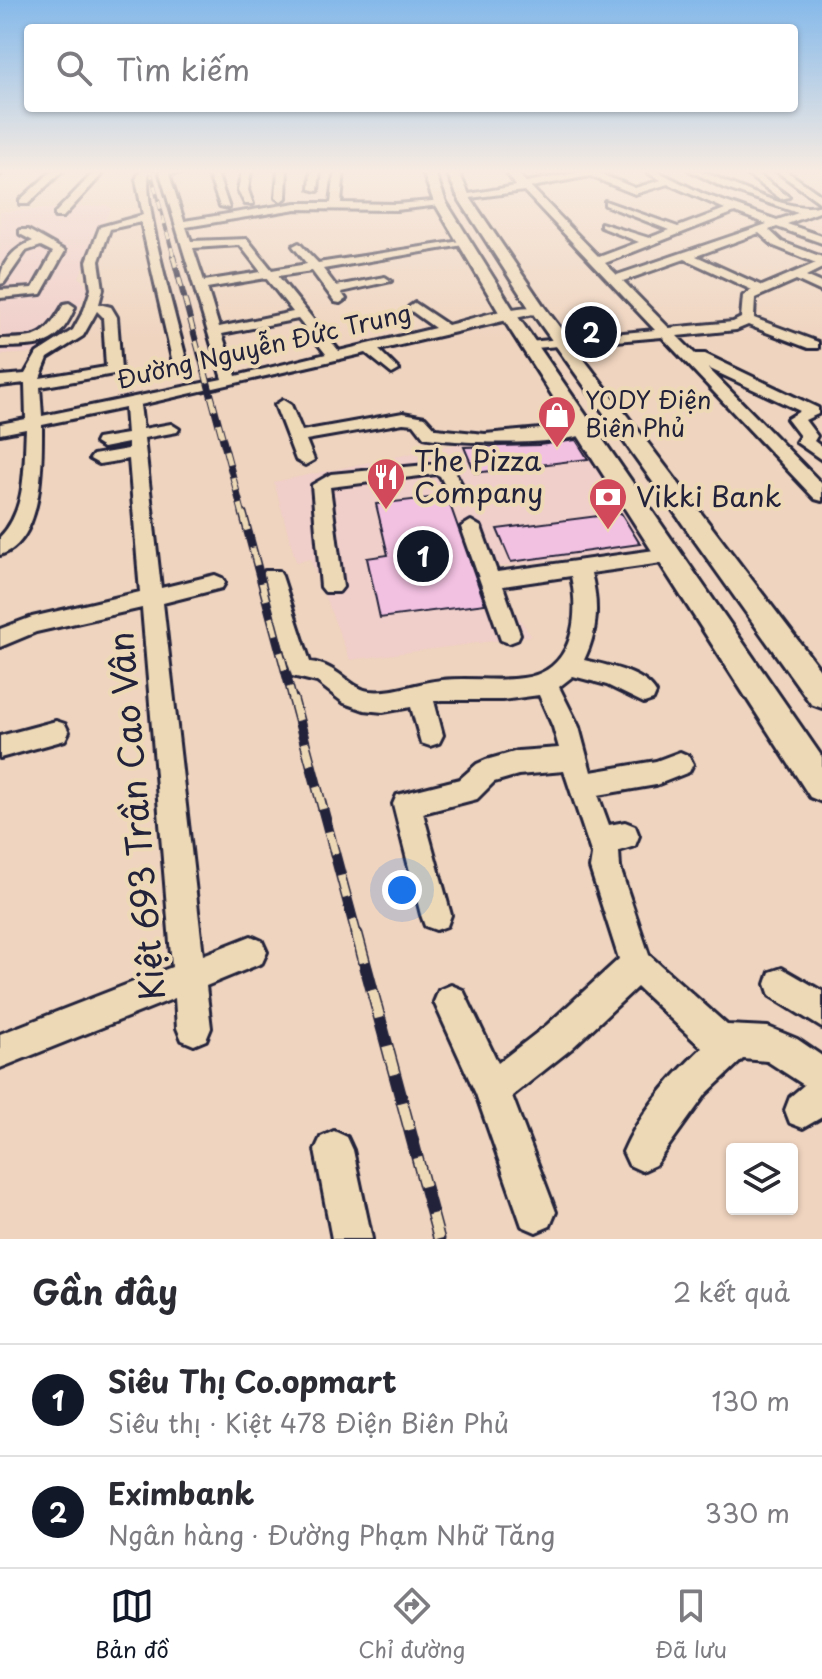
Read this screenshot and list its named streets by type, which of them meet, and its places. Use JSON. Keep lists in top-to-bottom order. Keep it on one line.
{"streets":{"street":["Đường Nguyễn Đức Trung","Kiệt 693 Trần Cao Vân"]},"crossings":[["Đường Nguyễn Đức Trung","Kiệt 693 Trần Cao Vân"]],"places":{"shop":["YODY Điện Biên Phủ"],"restaurant":["The Pizza Company"],"bank":["Vikki Bank"]},"page":{"search":"Tìm kiếm","pins":["2","1"],"heading":["Gần đây","2 kết quả"],"list":[{"mark":"1","name":"Siêu Thị Co.opmart","note":"Siêu thị · Kiệt 478 Điện Biên Phủ","value":"130 m"},{"mark":"2","name":"Eximbank","note":"Ngân hàng · Đường Phạm Nhữ Tăng","value":"330 m"}],"nav":["Bản đồ","Chỉ đường","Đã lưu"]}}
